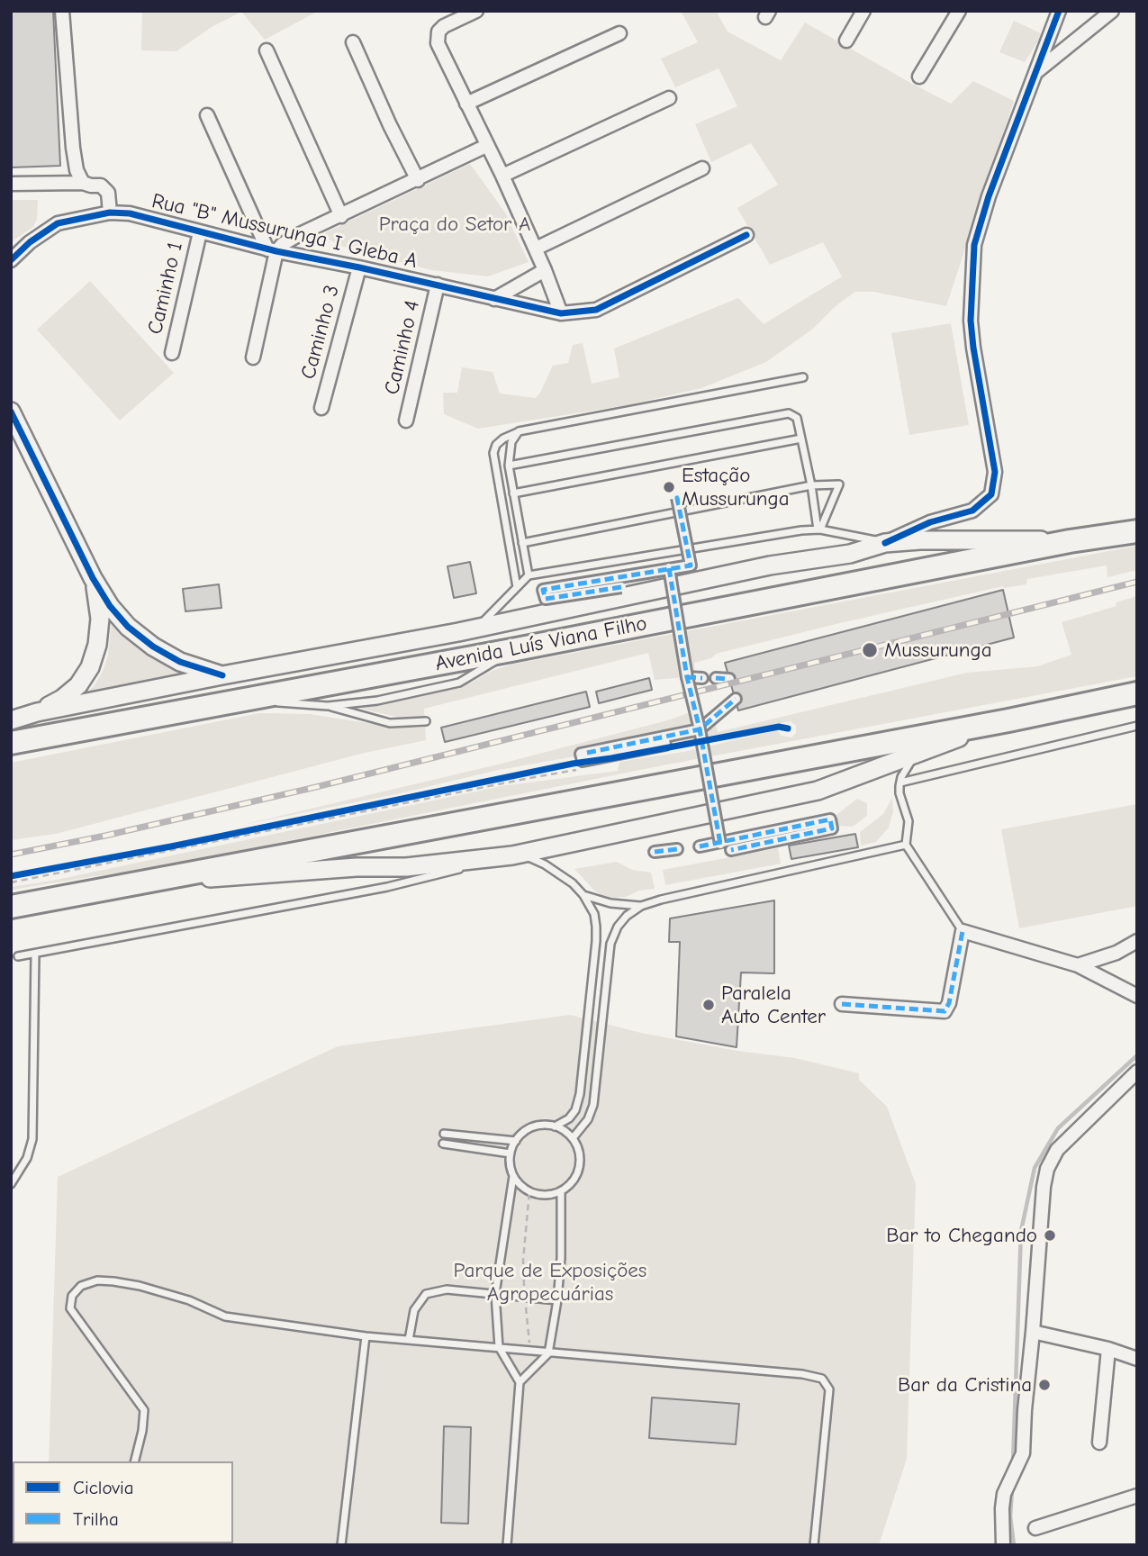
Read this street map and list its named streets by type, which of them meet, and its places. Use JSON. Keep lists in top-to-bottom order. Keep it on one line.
{"streets":{"highway":["Avenida Luís Viana Filho"],"street":["Rua \"B\" Mussurunga I Gleba A","Caminho 1","Caminho 3","Caminho 4"]},"crossings":[["Rua \"B\" Mussurunga I Gleba A","Caminho 1"],["Rua \"B\" Mussurunga I Gleba A","Caminho 3"],["Rua \"B\" Mussurunga I Gleba A","Caminho 4"]],"parks":["Praça do Setor A","Parque de Exposições Agropecuárias"],"places":["Estação Mussurunga","Mussurunga","Paralela Auto Center","Bar to Chegando","Bar da Cristina"],"legend":["Ciclovia","Trilha"]}
